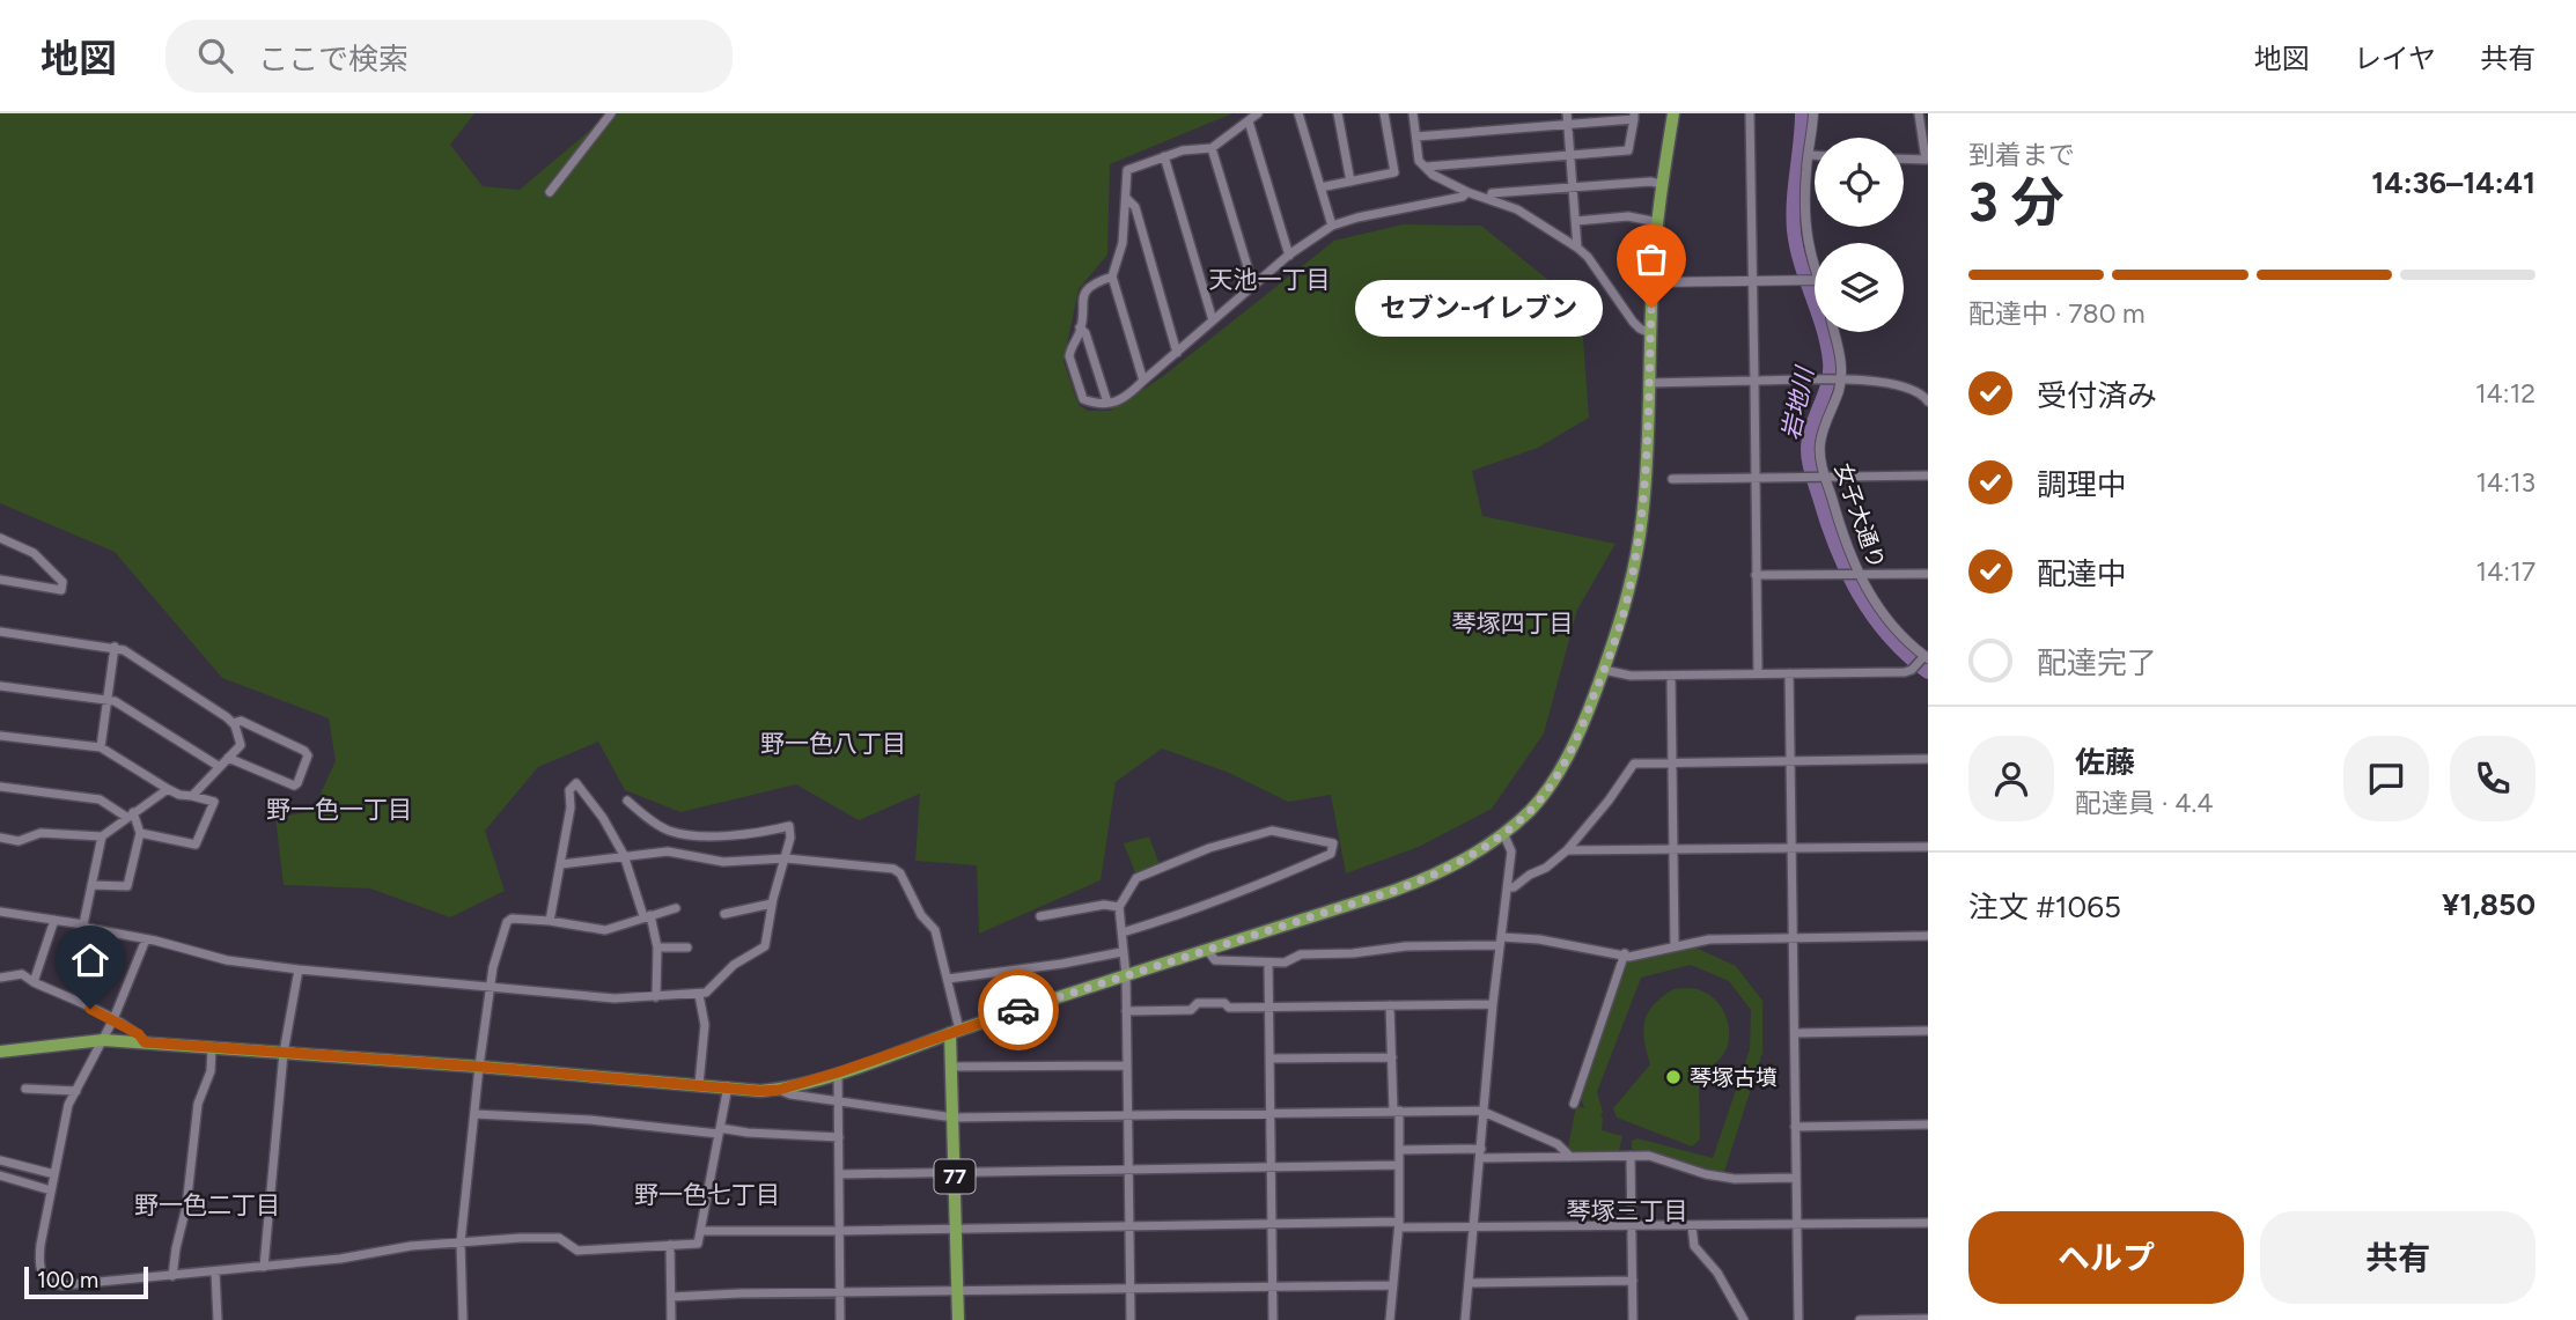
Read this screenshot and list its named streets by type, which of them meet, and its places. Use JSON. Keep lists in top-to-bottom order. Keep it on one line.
{"streets":{"main road":["77"],"street":["女子大通り"]},"districts":["天池一丁目","琴塚四丁目","野一色八丁目","野一色一丁目","野一色七丁目","野一色二丁目","琴塚三丁目"],"water":["岩地川"],"places":["セブン-イレブン","琴塚古墳"],"scale_bar":"100 m","page":{"header":"地図","search":"ここで検索","nav":["地図","レイヤ","共有"],"heading":["3 分","到着まで","14:36–14:41"],"panel":["佐藤","配達員 · 4.4","注文 #1065","¥1,850"],"bar":"配達中 · 780 m","bubble":"セブン-イレブン","list":[["受付済み","14:12"],["調理中","14:13"],["配達中","14:17"],"配達完了"],"buttons":["ヘルプ","共有"],"scale":"100 m"}}
